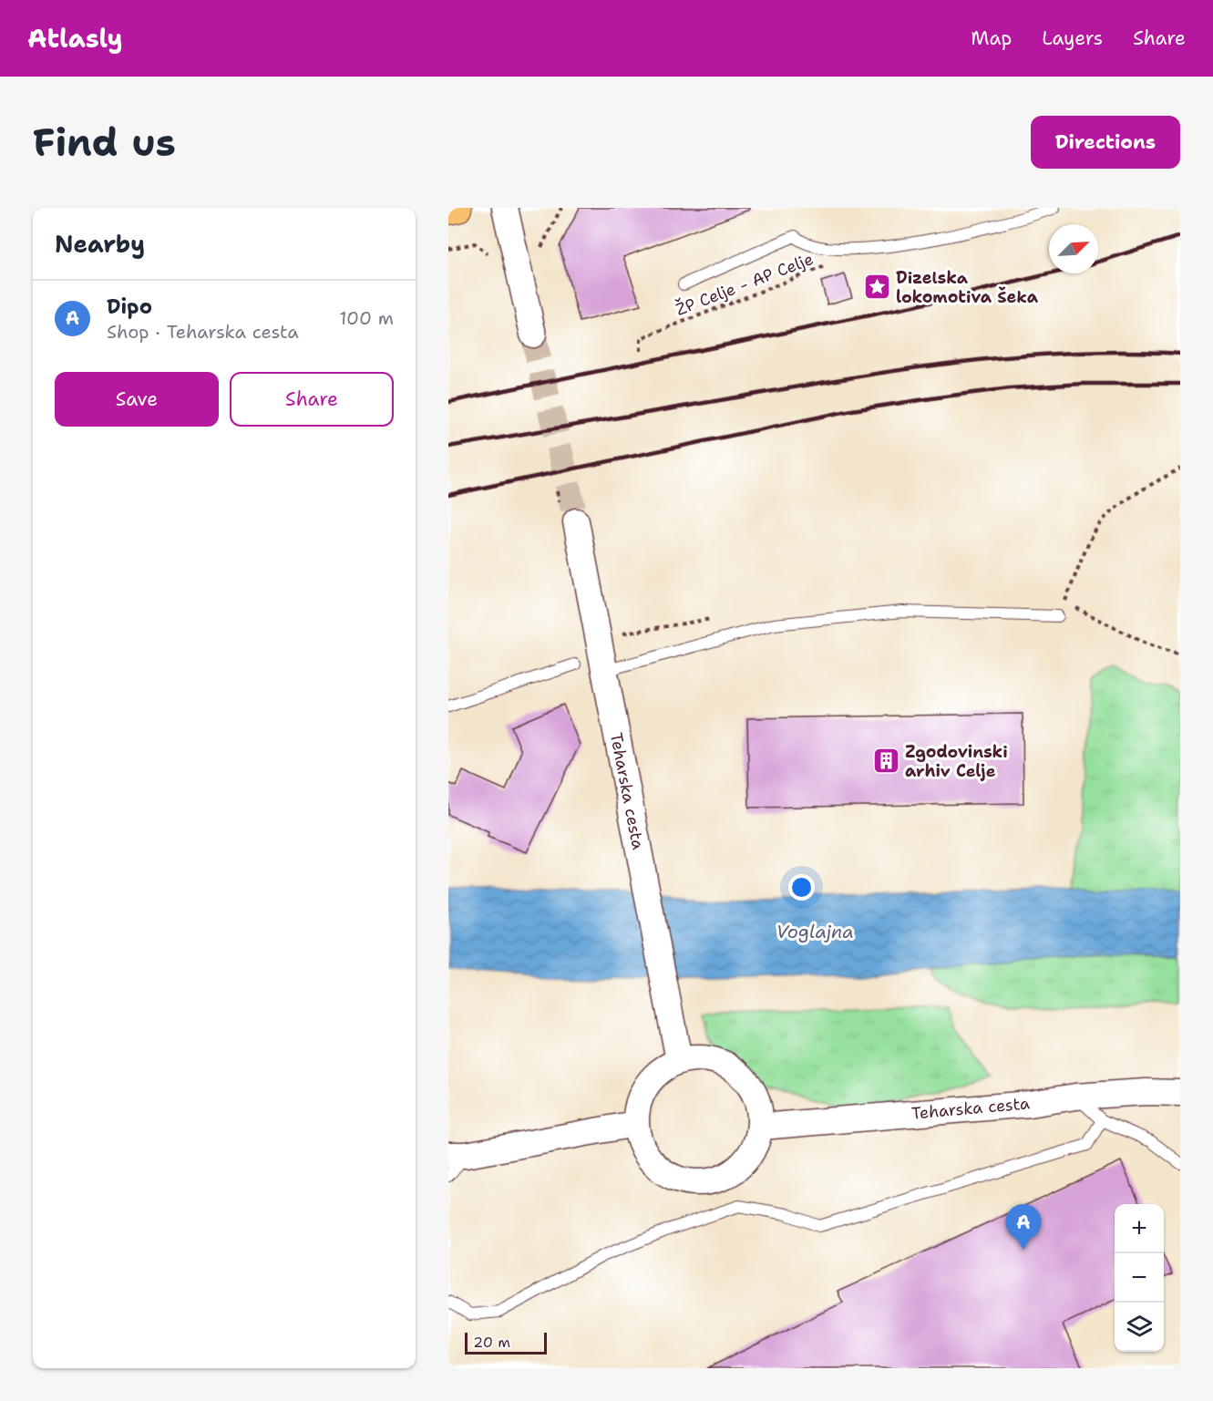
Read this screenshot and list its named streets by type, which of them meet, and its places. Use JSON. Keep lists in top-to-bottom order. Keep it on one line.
{"streets":{"street":["Teharska cesta"],"path":["ŽP Celje - AP Celje"]},"water":["Voglajna"],"places":{"place":["Dizelska lokomotiva Šeka"],"building":["Zgodovinski arhiv Celje"]},"scale_bar":"20 m","north":"top right","page":{"header":"Atlasly","nav":["Map","Layers","Share"],"buttons":["Directions",["Save","Share"]],"title":"Find us","heading":"Nearby","list":[{"mark":"A","name":"Dipo","note":"Shop · Teharska cesta","value":"100 m"}],"map_buttons":["+","−"],"pins":"A","scale":"20 m"}}
